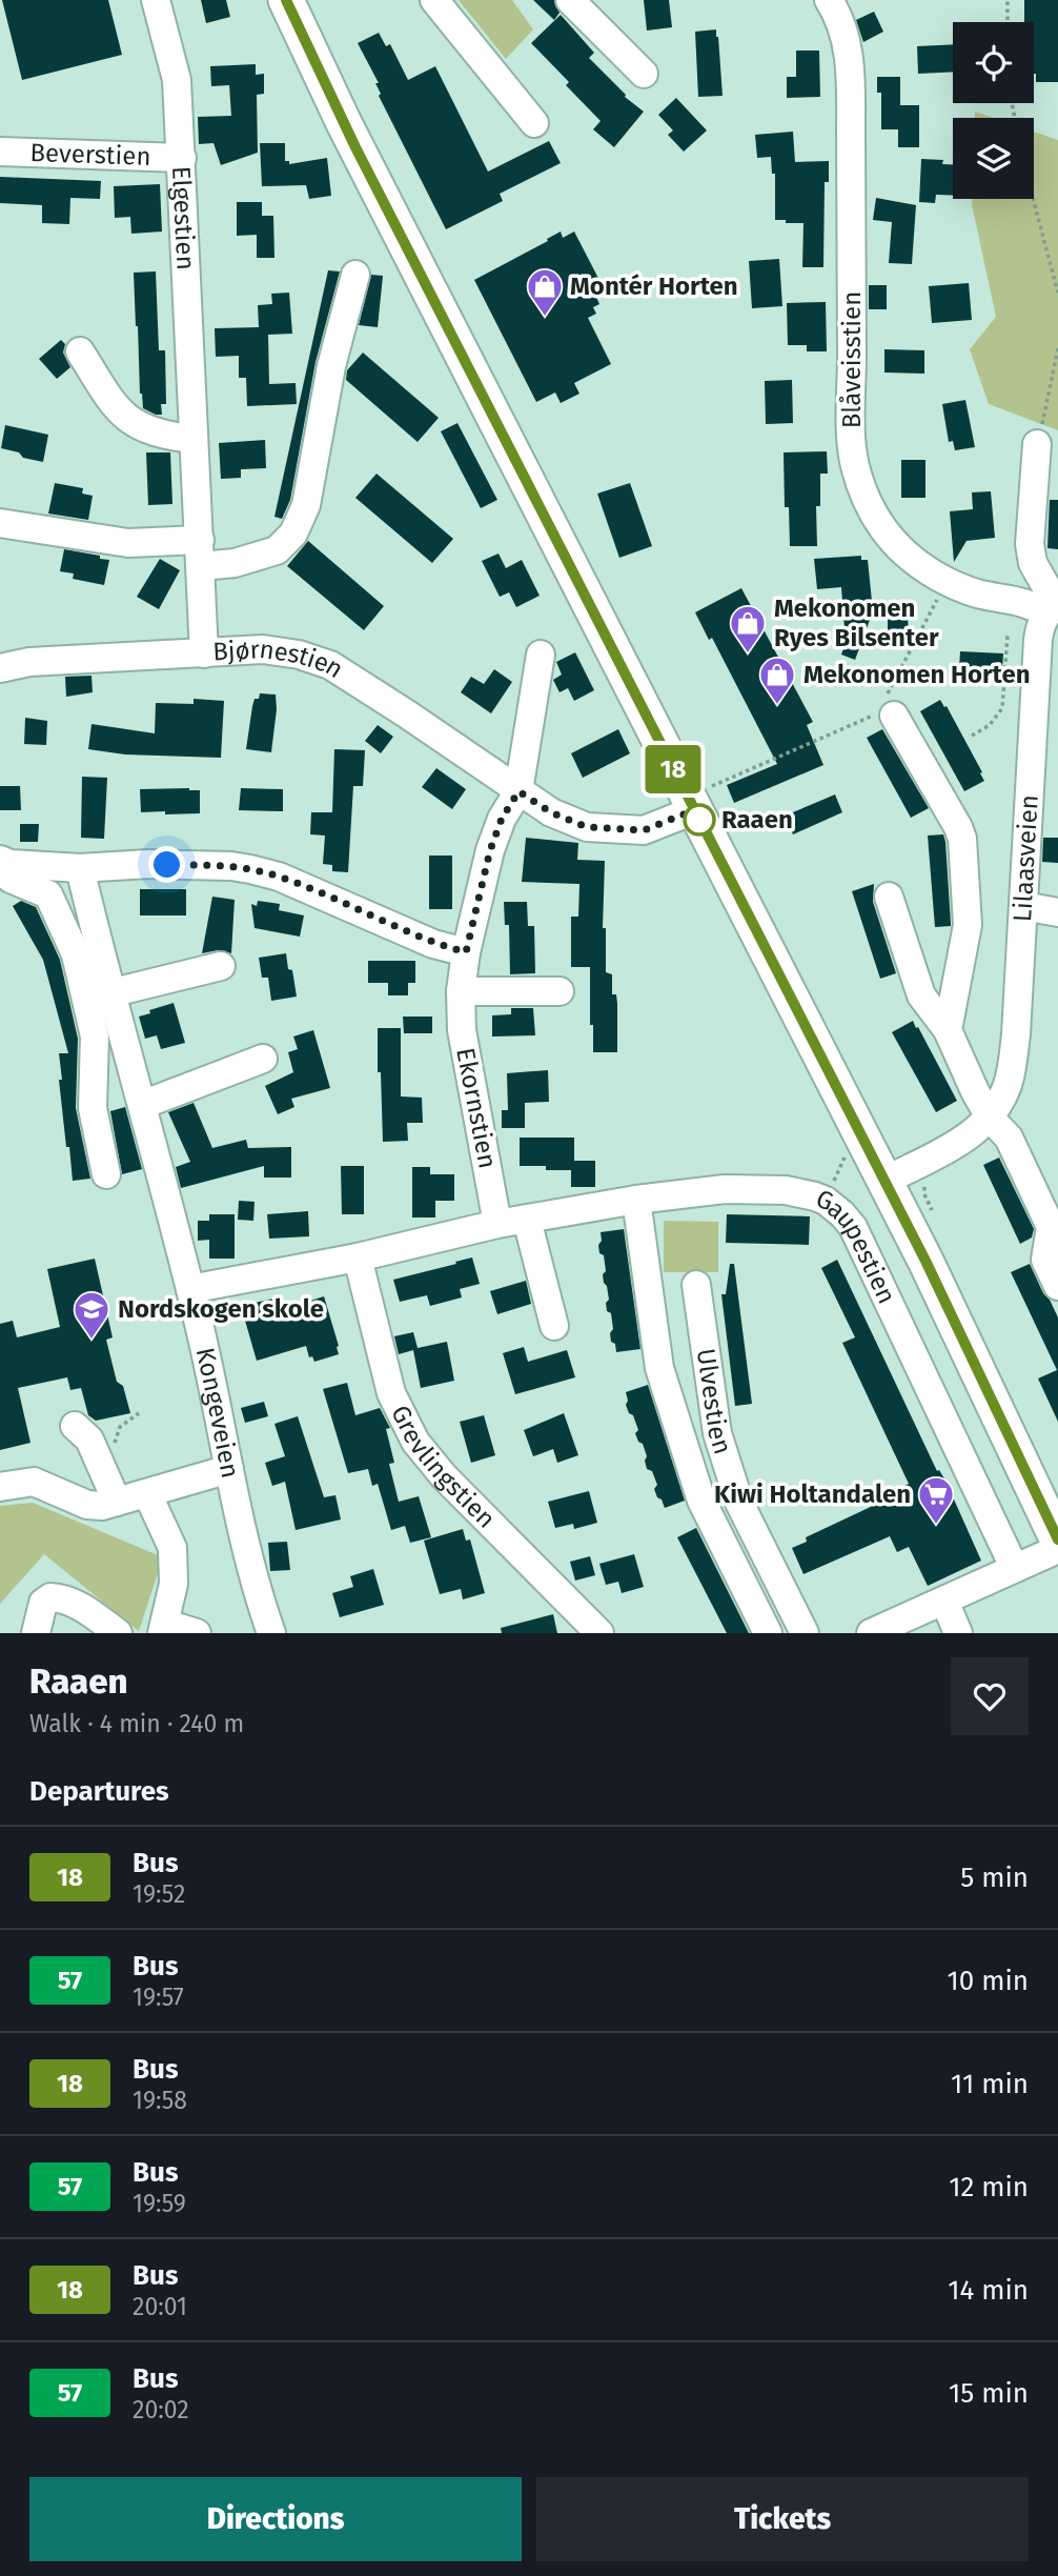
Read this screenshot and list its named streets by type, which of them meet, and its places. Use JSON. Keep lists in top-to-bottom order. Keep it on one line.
{"streets":{"street":["Beverstien","Elgestien","Blåveisstien","Bjørnestien","Lilaasveien","Ekornstien","Gaupestien","Ulvestien","Kongeveien","Grevlingstien"]},"crossings":[["Beverstien","Elgestien"],["Elgestien","Bjørnestien"],["Blåveisstien","Lilaasveien"],["Bjørnestien","Ekornstien"],["Ekornstien","Gaupestien"],["Gaupestien","Kongeveien"],["Gaupestien","Grevlingstien"]],"places":{"shop":["Montér Horten","Mekonomen Ryes Bilsenter","Mekonomen Horten"],"other":["Raaen"],"school or university":["Nordskogen skole"],"supermarket":["Kiwi Holtandalen"]},"lines":["bus line 18"],"page":{"on_map":"18","heading":[["Raaen","Walk · 4 min · 240 m"],"Departures"],"list":[{"mark":"18","name":"Bus","note":"19:52","value":"5 min"},{"mark":"57","name":"Bus","note":"19:57","value":"10 min"},{"mark":"18","name":"Bus","note":"19:58","value":"11 min"},{"mark":"57","name":"Bus","note":"19:59","value":"12 min"},{"mark":"18","name":"Bus","note":"20:01","value":"14 min"},{"mark":"57","name":"Bus","note":"20:02","value":"15 min"}],"buttons":["Directions","Tickets"]}}
